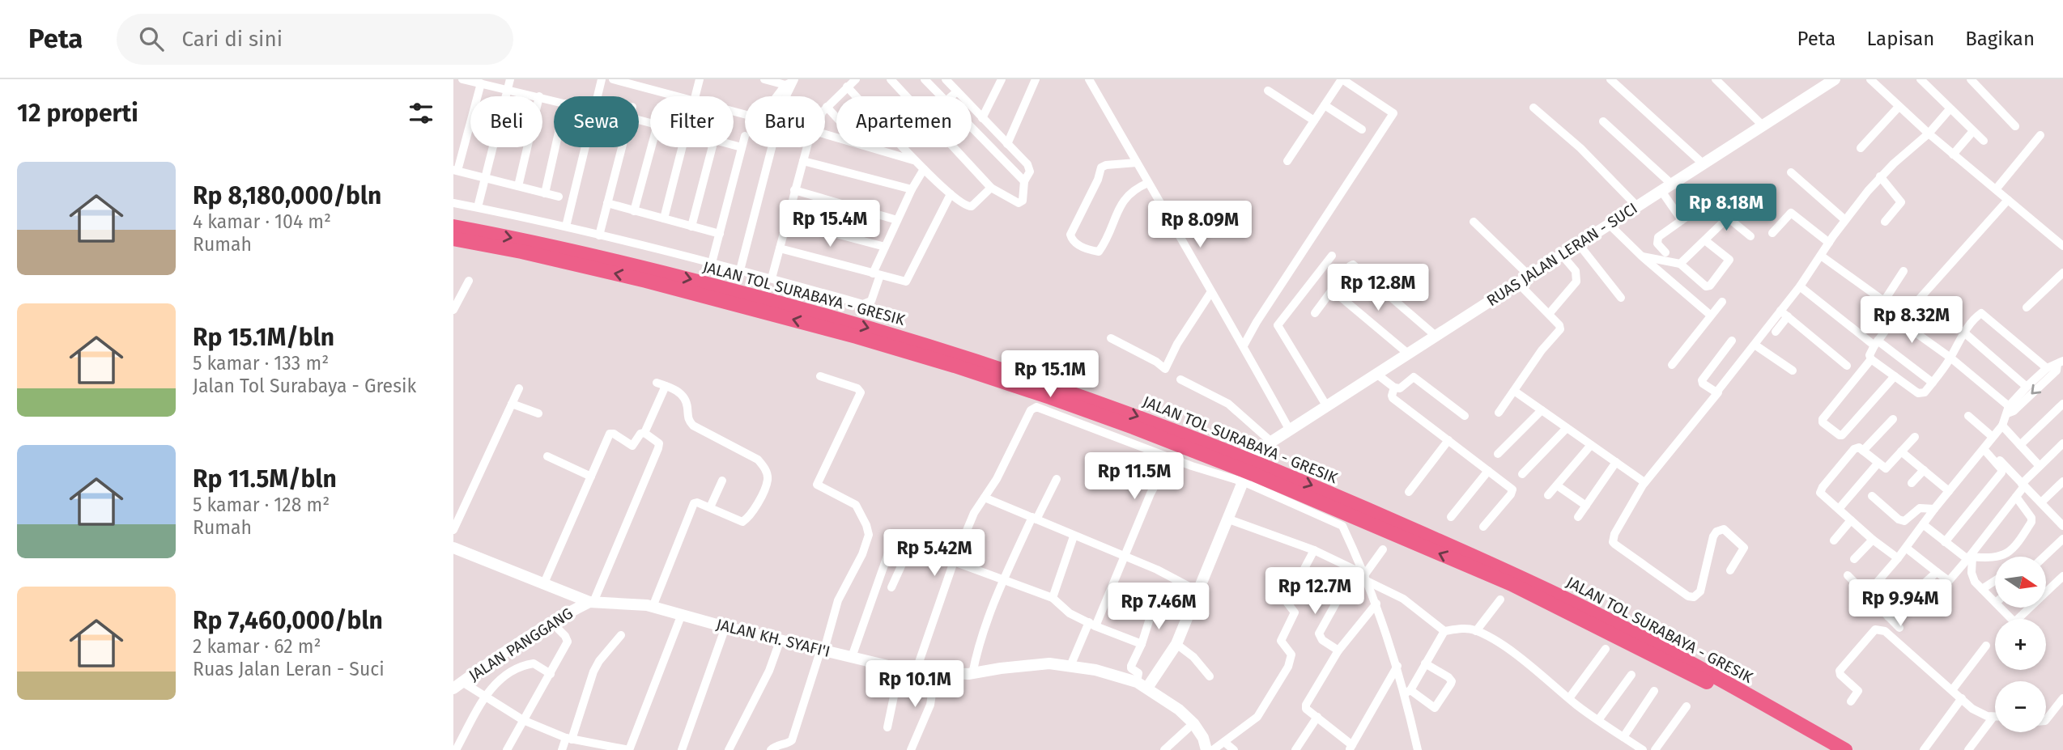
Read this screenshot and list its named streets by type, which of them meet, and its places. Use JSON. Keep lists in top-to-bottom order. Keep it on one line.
{"streets":{"highway":["JALAN TOL SURABAYA - GRESIK"],"main road":["RUAS JALAN LERAN - SUCI","JALAN KH. SYAFI'I","JALAN PANGGANG"]},"crossings":[["RUAS JALAN LERAN - SUCI","JALAN TOL SURABAYA - GRESIK"],["JALAN KH. SYAFI'I","JALAN PANGGANG"]],"north":"right","page":{"header":"Peta","search":"Cari di sini","nav":["Peta","Lapisan","Bagikan"],"heading":"12 properti","chip":["Beli","Sewa","Filter","Baru","Apartemen"],"list":[{"name":"Rp 8,180,000/bln","note":"4 kamar · 104 m² · Rumah"},{"name":"Rp 15.1M/bln","note":"5 kamar · 133 m² · Jalan Tol Surabaya - Gresik"},{"name":"Rp 11.5M/bln","note":"5 kamar · 128 m² · Rumah"},{"name":"Rp 7,460,000/bln","note":"2 kamar · 62 m² · Ruas Jalan Leran - Suci"}],"price":["Rp 8.18M","Rp 15.4M","Rp 8.09M","Rp 12.8M","Rp 8.32M","Rp 15.1M","Rp 11.5M","Rp 5.42M","Rp 12.7M","Rp 9.94M","Rp 7.46M","Rp 10.1M"],"map_buttons":["+","−"]}}
